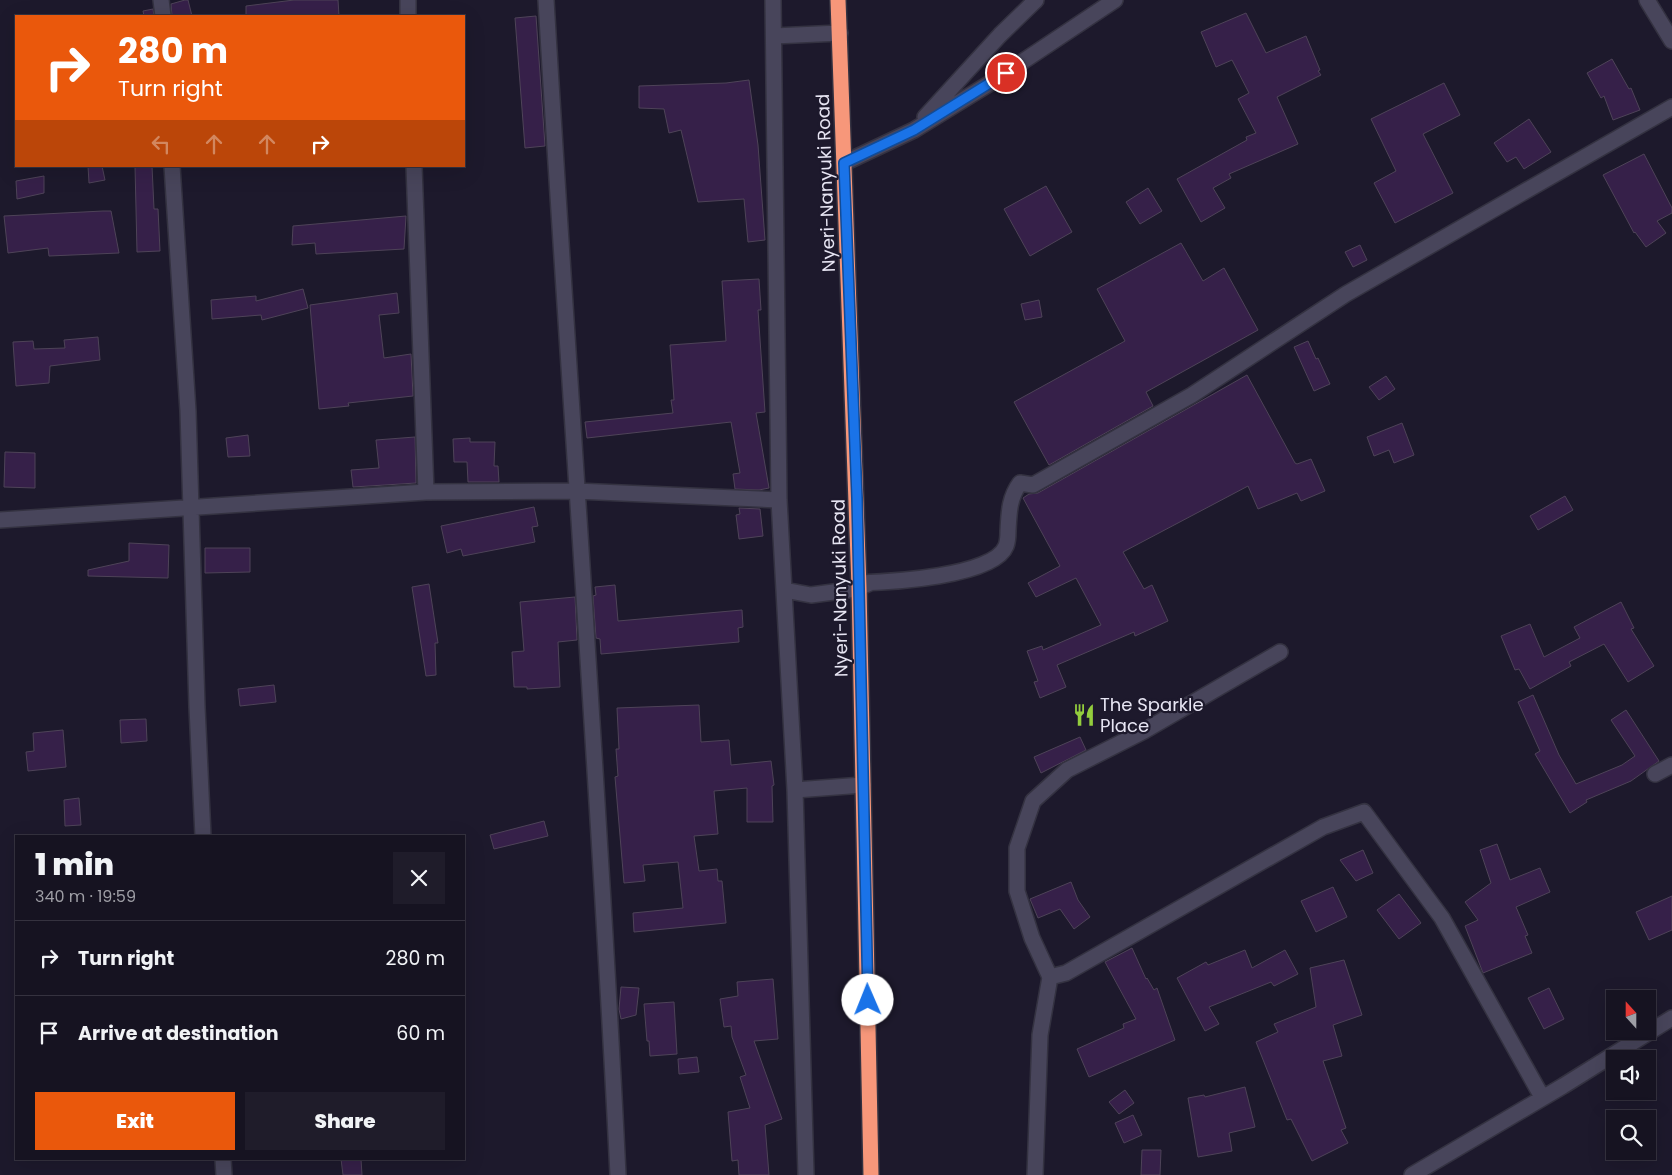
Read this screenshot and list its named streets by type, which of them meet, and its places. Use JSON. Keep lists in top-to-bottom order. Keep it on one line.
{"streets":{"highway":["Nyeri-Nanyuki Road"]},"places":{"restaurant":["The Sparkle Place"]},"north":"top","page":{"turn":["280 m","Turn right"],"heading":["1 min","340 m · 19:59"],"list":[{"name":"Turn right","value":"280 m"},{"name":"Arrive at destination","value":"60 m"}],"buttons":["Exit","Share"]}}
